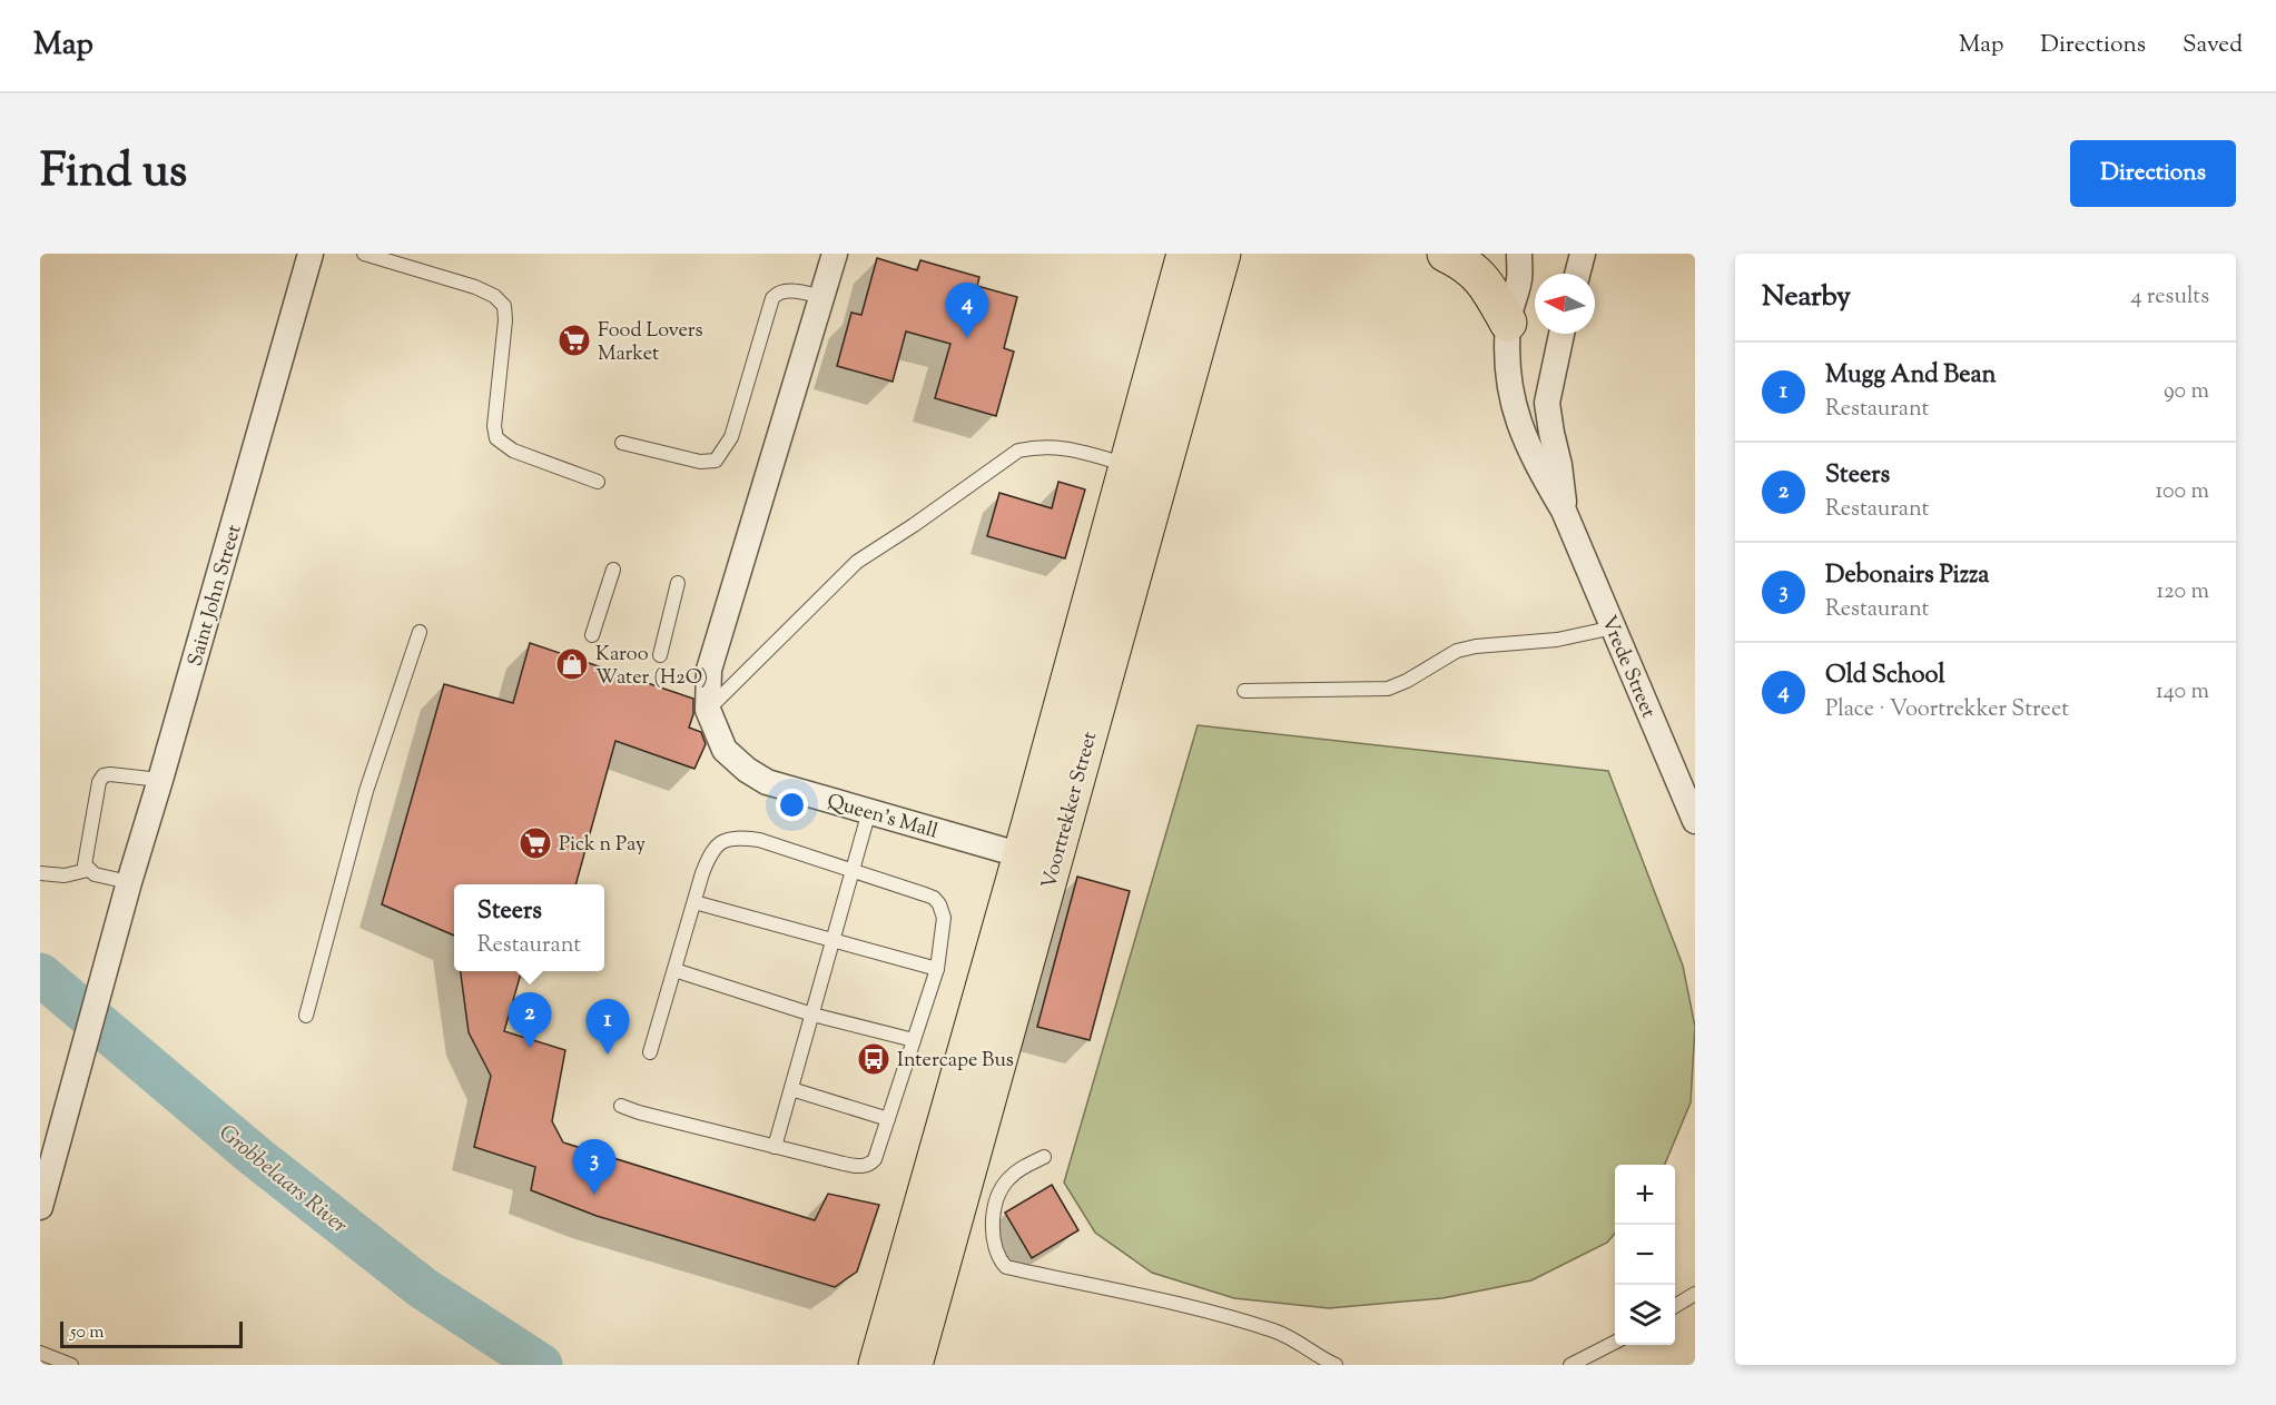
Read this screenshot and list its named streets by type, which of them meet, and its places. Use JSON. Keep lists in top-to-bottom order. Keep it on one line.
{"streets":{"main road":["Voortrekker Street"],"street":["Saint John Street","Vrede Street","Queen's Mall"]},"crossings":[["Voortrekker Street","Queen's Mall"]],"water":["Grobbelaars River"],"places":{"supermarket":["Food Lovers Market","Pick n Pay"],"shop":["Karoo Water (H2O)"],"bus stop":["Intercape Bus"]},"scale_bar":"50 m","north":"left","page":{"header":"Map","nav":["Map","Directions","Saved"],"title":"Find us","buttons":"Directions","heading":["Nearby","4 results"],"pins":["4","2","1","3"],"list":[{"mark":"1","name":"Mugg And Bean","note":"Restaurant","value":"90 m"},{"mark":"2","name":"Steers","note":"Restaurant","value":"100 m"},{"mark":"3","name":"Debonairs Pizza","note":"Restaurant","value":"120 m"},{"mark":"4","name":"Old School","note":"Place · Voortrekker Street","value":"140 m"}],"popup":["Steers","Restaurant"],"map_buttons":["+","−"],"scale":"50 m"}}
